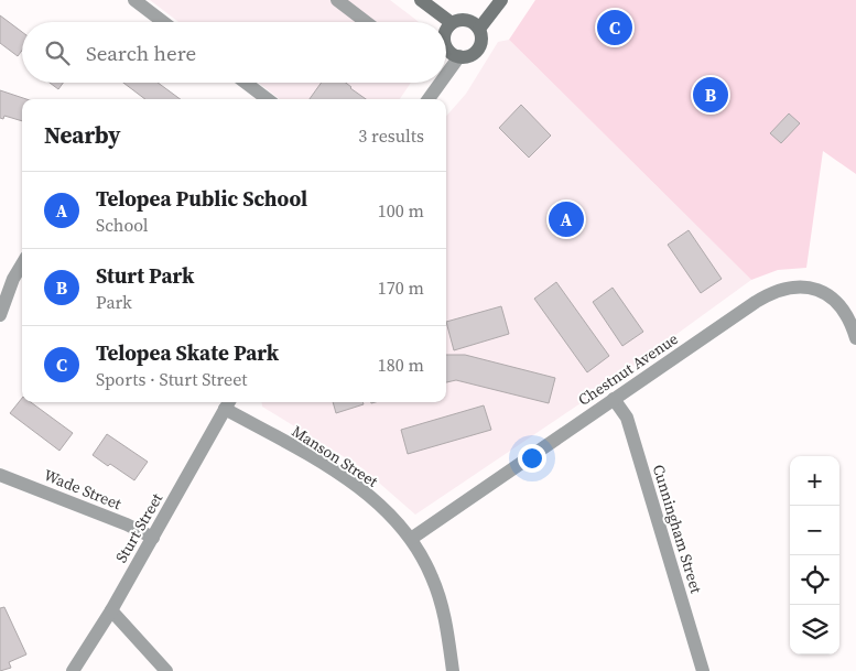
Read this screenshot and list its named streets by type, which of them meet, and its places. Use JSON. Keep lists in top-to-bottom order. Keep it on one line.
{"streets":{"street":["Chestnut Avenue","Manson Street","Wade Street","Sturt Street","Cunningham Street"]},"crossings":[["Chestnut Avenue","Manson Street"],["Chestnut Avenue","Cunningham Street"],["Manson Street","Sturt Street"],["Wade Street","Sturt Street"]],"page":{"pins":["C","B","A"],"search":"Search here","heading":["Nearby","3 results"],"list":[{"mark":"A","name":"Telopea Public School","note":"School","value":"100 m"},{"mark":"B","name":"Sturt Park","note":"Park","value":"170 m"},{"mark":"C","name":"Telopea Skate Park","note":"Sports · Sturt Street","value":"180 m"}],"map_buttons":["+","−"]}}
